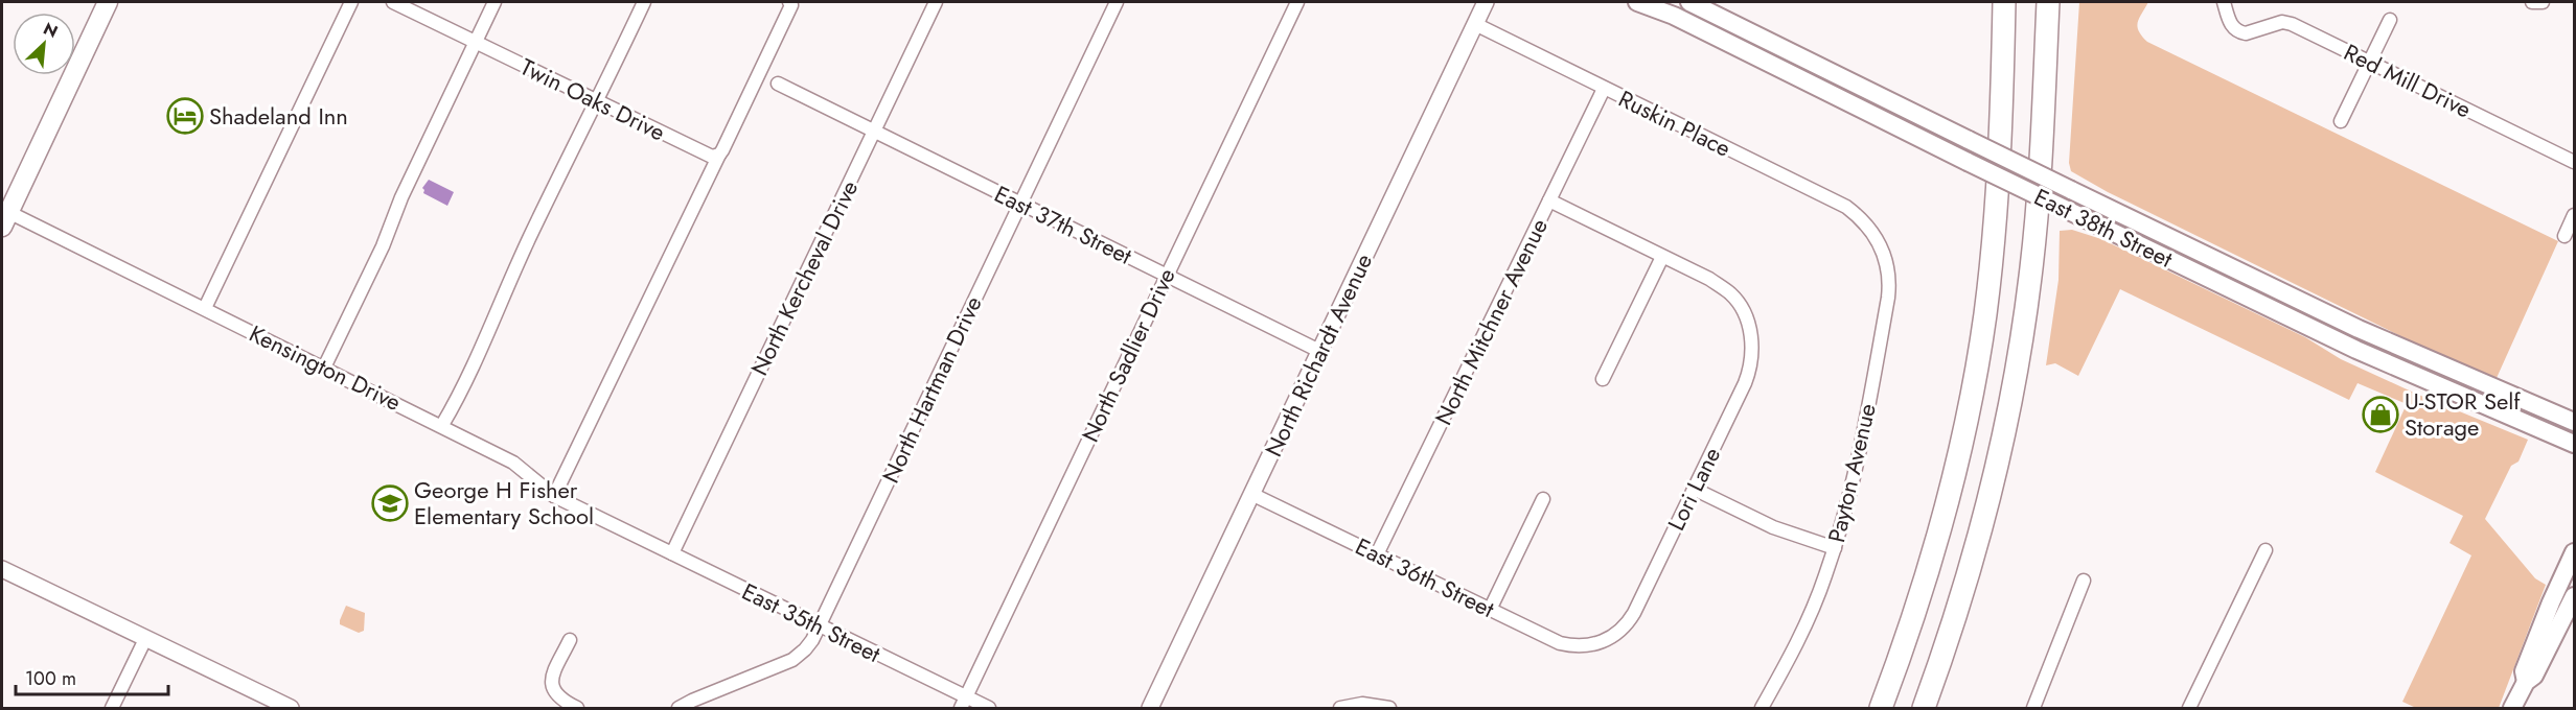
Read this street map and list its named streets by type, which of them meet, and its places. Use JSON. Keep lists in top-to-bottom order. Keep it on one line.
{"streets":{"main road":["East 38th Street"],"street":["Red Mill Drive","Twin Oaks Drive","Ruskin Place","East 37th Street","North Kercheval Drive","North Mitchner Avenue","North Sadlier Drive","North Richardt Avenue","Kensington Drive","North Hartman Drive","Payton Avenue","Lori Lane","East 36th Street","East 35th Street"]},"crossings":[["Ruskin Place","North Mitchner Avenue"],["Ruskin Place","North Richardt Avenue"],["Ruskin Place","Payton Avenue"],["East 37th Street","North Kercheval Drive"],["East 37th Street","North Sadlier Drive"],["East 37th Street","North Richardt Avenue"],["East 37th Street","North Hartman Drive"],["North Kercheval Drive","East 35th Street"],["North Mitchner Avenue","East 36th Street"],["North Sadlier Drive","East 35th Street"],["North Richardt Avenue","East 36th Street"],["Kensington Drive","East 35th Street"],["North Hartman Drive","East 35th Street"],["Lori Lane","East 36th Street"]],"places":{"hotel":["Shadeland Inn"],"shop":["U-STOR Self Storage"],"school or university":["George H Fisher Elementary School"]},"scale_bar":"100 m","north":"top right"}
